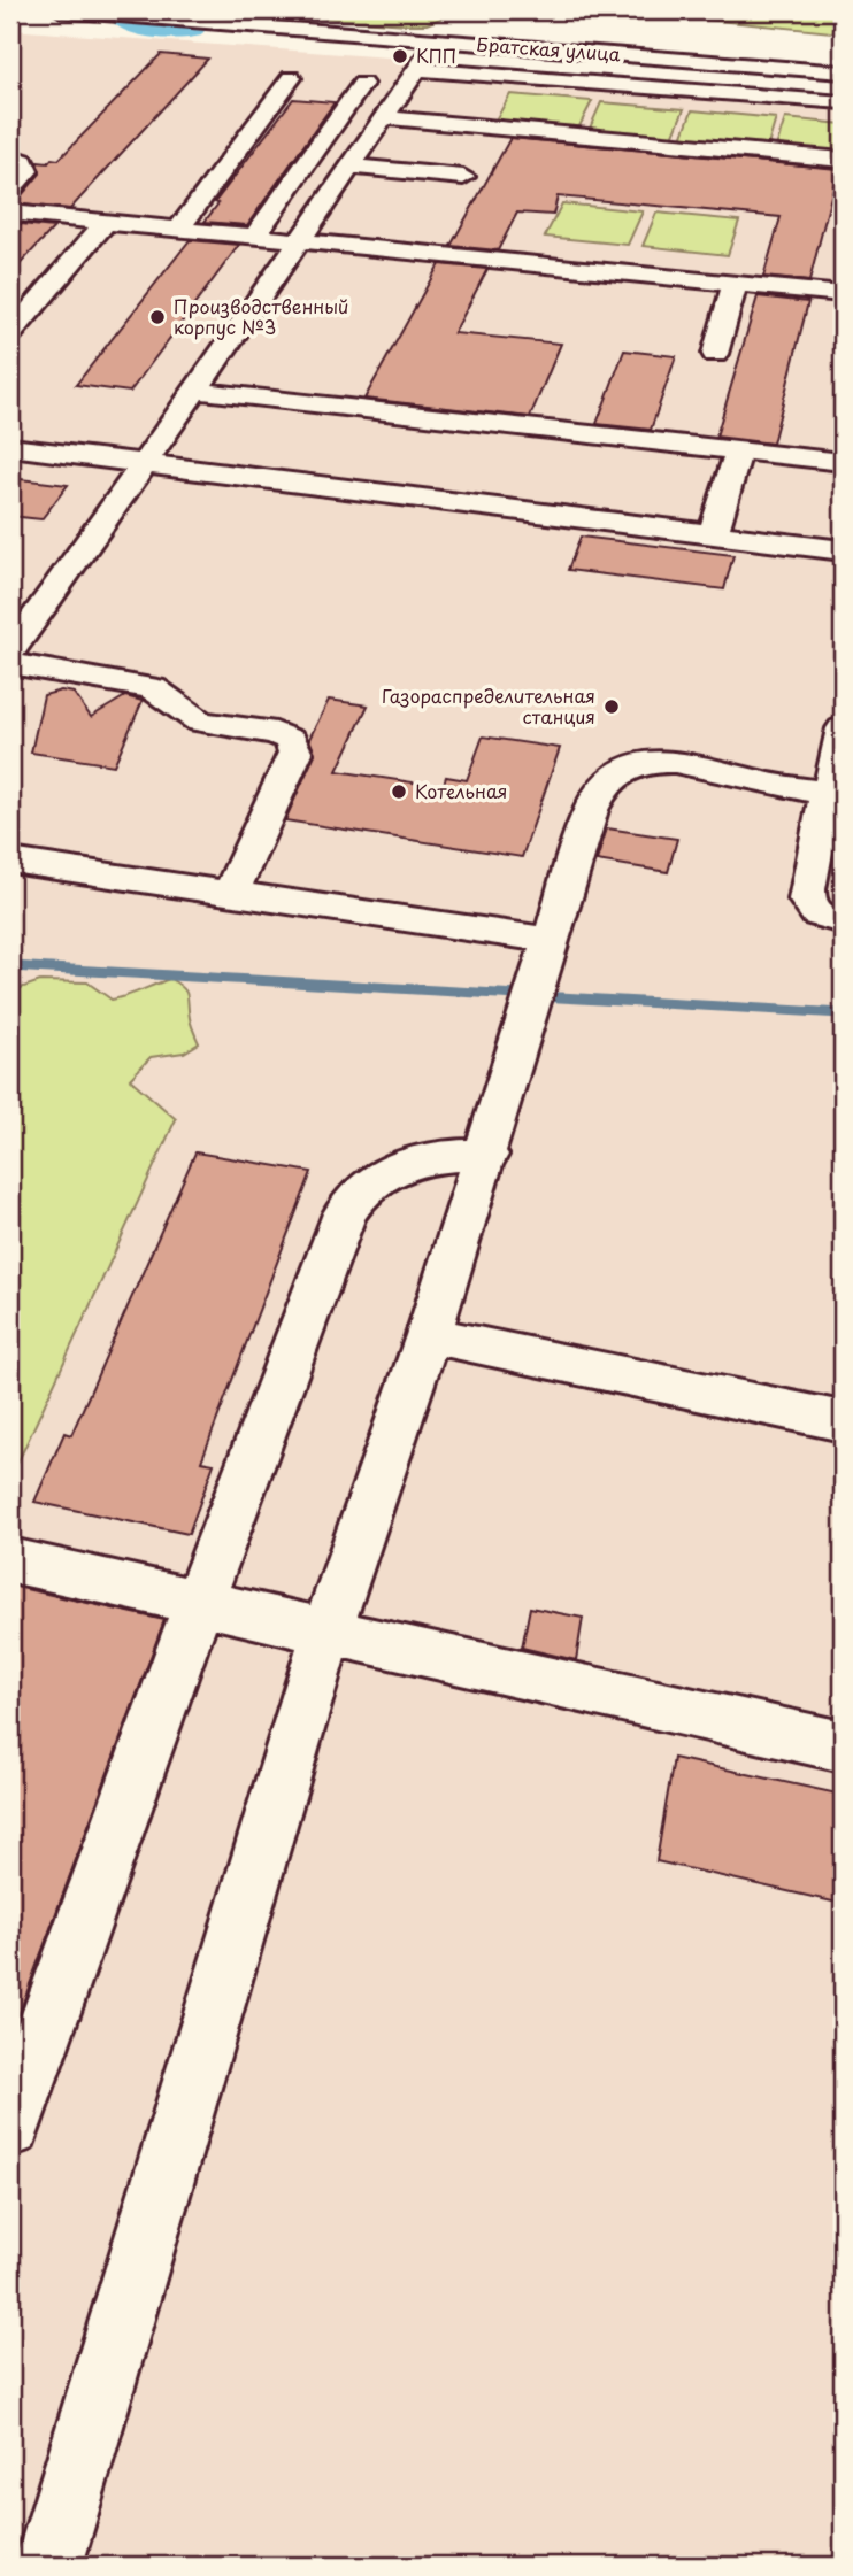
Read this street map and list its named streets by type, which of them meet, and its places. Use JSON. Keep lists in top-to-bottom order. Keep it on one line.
{"streets":{"main road":["Братская улица"]},"places":["КПП","Производственный корпус №3","Газораспределительная станция","Котельная"]}
